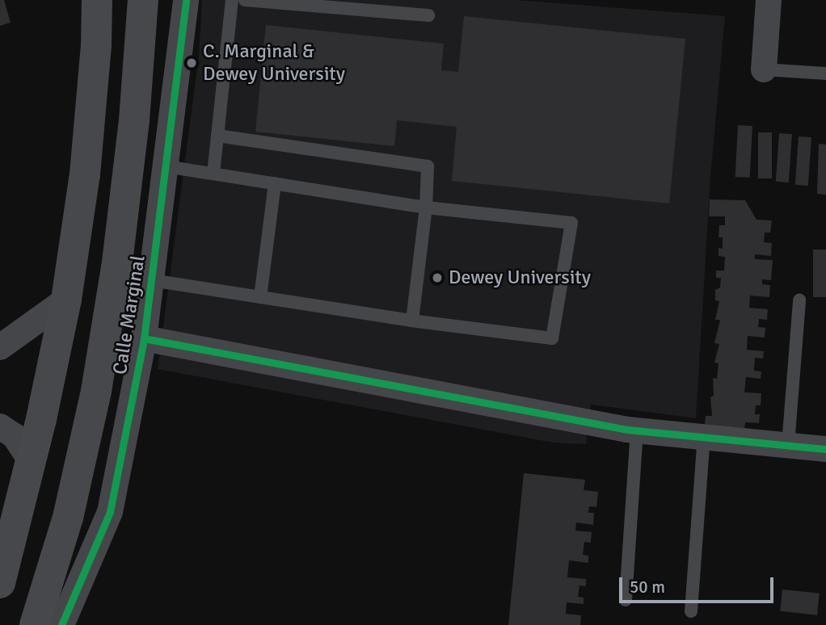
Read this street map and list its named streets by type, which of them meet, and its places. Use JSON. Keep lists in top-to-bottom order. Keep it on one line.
{"streets":{"street":["Calle Marginal"]},"places":["C. Marginal & Dewey University","Dewey University"],"scale_bar":"50 m"}
